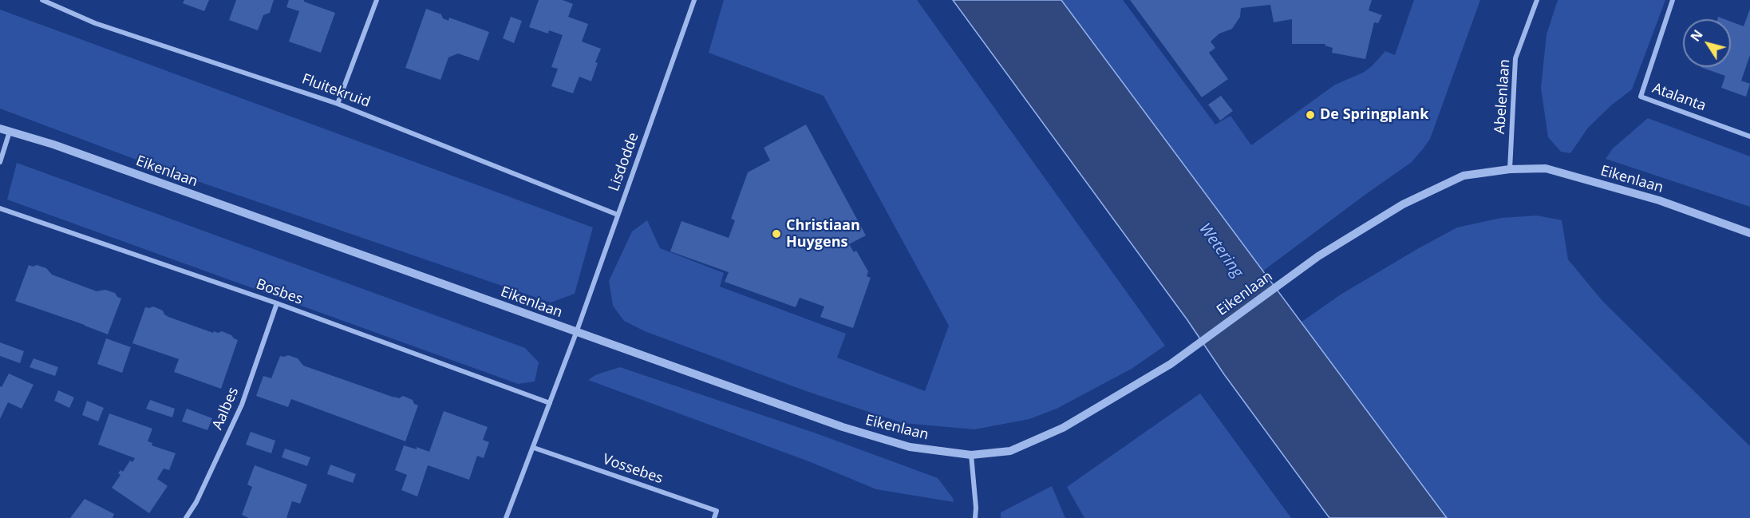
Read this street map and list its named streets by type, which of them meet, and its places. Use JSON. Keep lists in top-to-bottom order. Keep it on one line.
{"streets":{"street":["Fluitekruid","Abelenlaan","Atalanta","Lisdodde","Eikenlaan","Bosbes","Aalbes","Vossebes"]},"crossings":[["Fluitekruid","Lisdodde"],["Abelenlaan","Eikenlaan"],["Lisdodde","Eikenlaan"],["Bosbes","Aalbes"]],"water":["Wetering"],"places":["De Springplank","Christiaan Huygens"],"north":"top left"}
